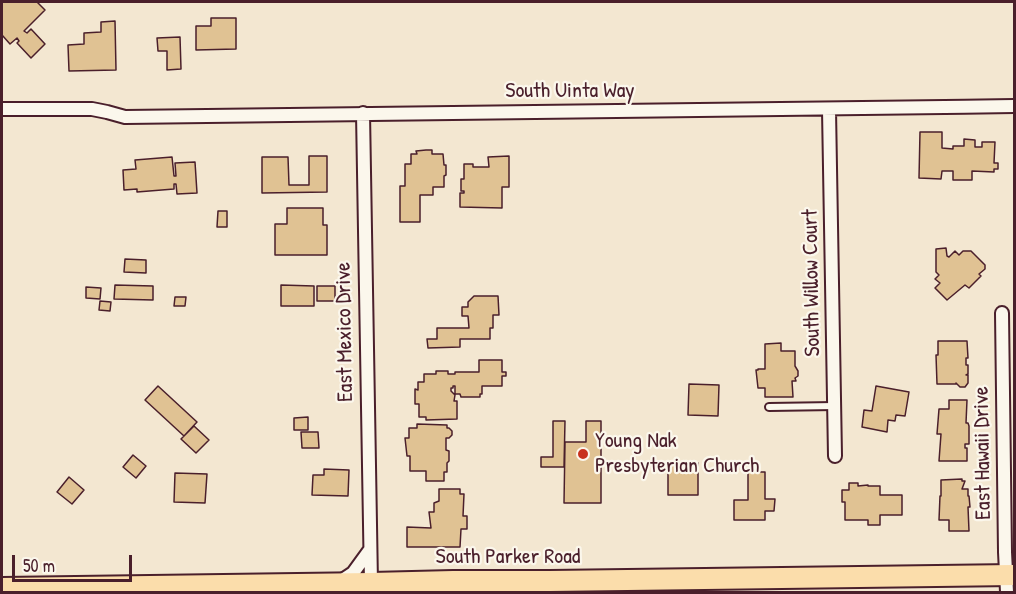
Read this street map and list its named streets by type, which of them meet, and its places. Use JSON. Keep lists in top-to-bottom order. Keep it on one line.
{"streets":{"main road":["South Parker Road"],"street":["South Uinta Way","South Willow Court","East Mexico Drive","East Hawaii Drive"]},"crossings":[["South Uinta Way","South Willow Court"],["South Uinta Way","East Mexico Drive"],["East Mexico Drive","South Parker Road"],["East Hawaii Drive","South Parker Road"]],"places":["Young Nak Presbyterian Church"],"scale_bar":"50 m"}
